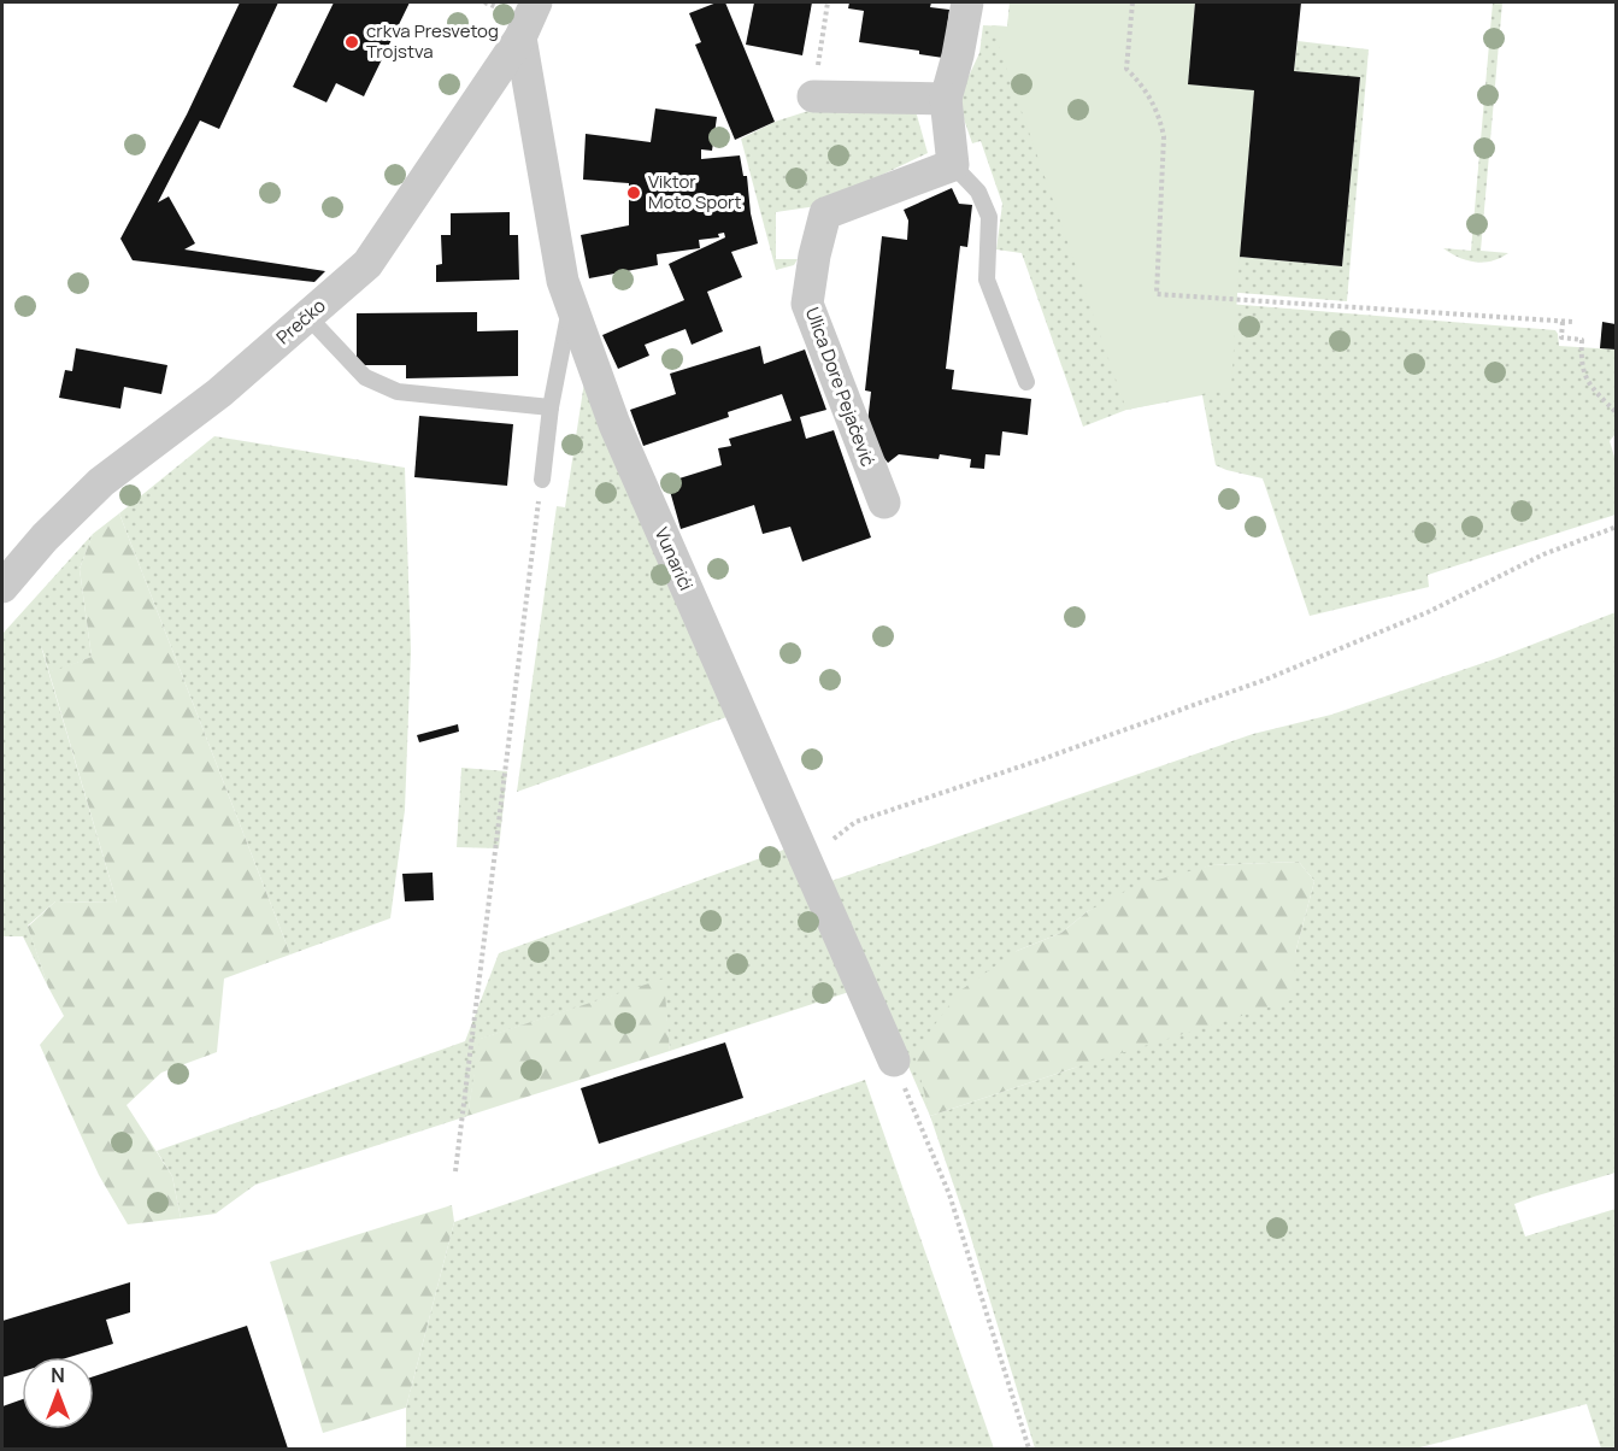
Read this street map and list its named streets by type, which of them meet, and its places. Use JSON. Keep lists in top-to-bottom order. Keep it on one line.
{"streets":{"street":["Prečko","Ulica Dore Pejačević","Vunarići"]},"crossings":[["Prečko","Vunarići"]],"places":["crkva Presvetog Trojstva","Viktor Moto Sport"],"north":"top"}
